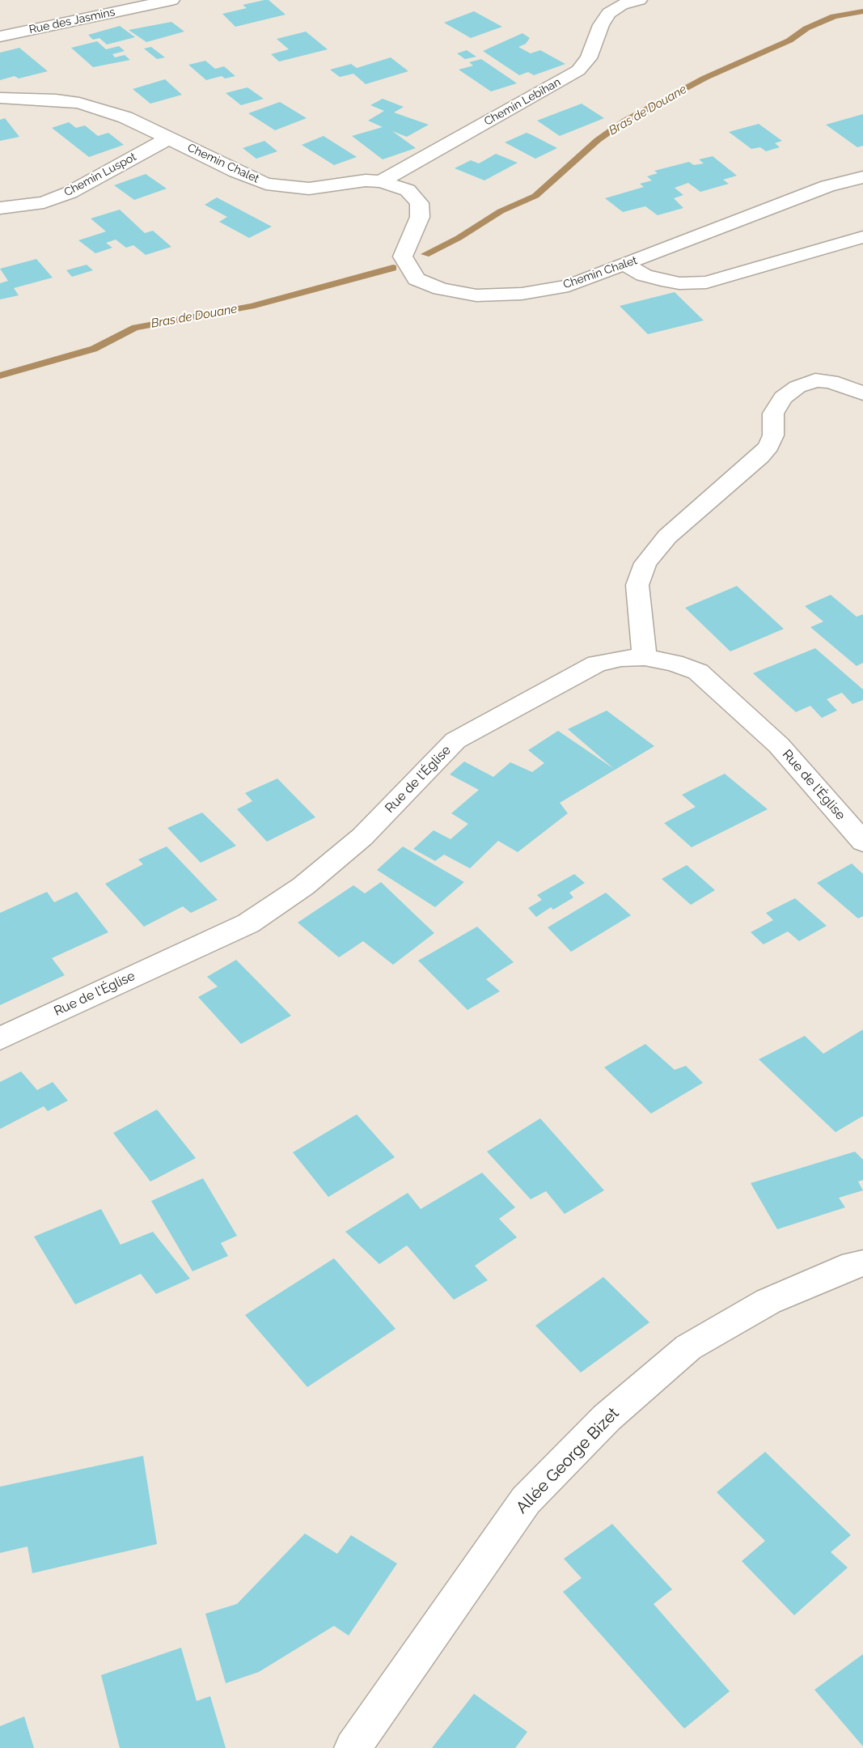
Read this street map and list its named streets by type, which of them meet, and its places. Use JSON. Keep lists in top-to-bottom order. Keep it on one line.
{"streets":{"street":["Rue des Jasmins","Chemin Lebihan","Chemin Chalet","Chemin Luspot","Rue de l'Église","Allée George Bizet"]},"crossings":[["Chemin Lebihan","Chemin Chalet"],["Chemin Chalet","Chemin Luspot"]],"water":["Bras de Douane"]}
